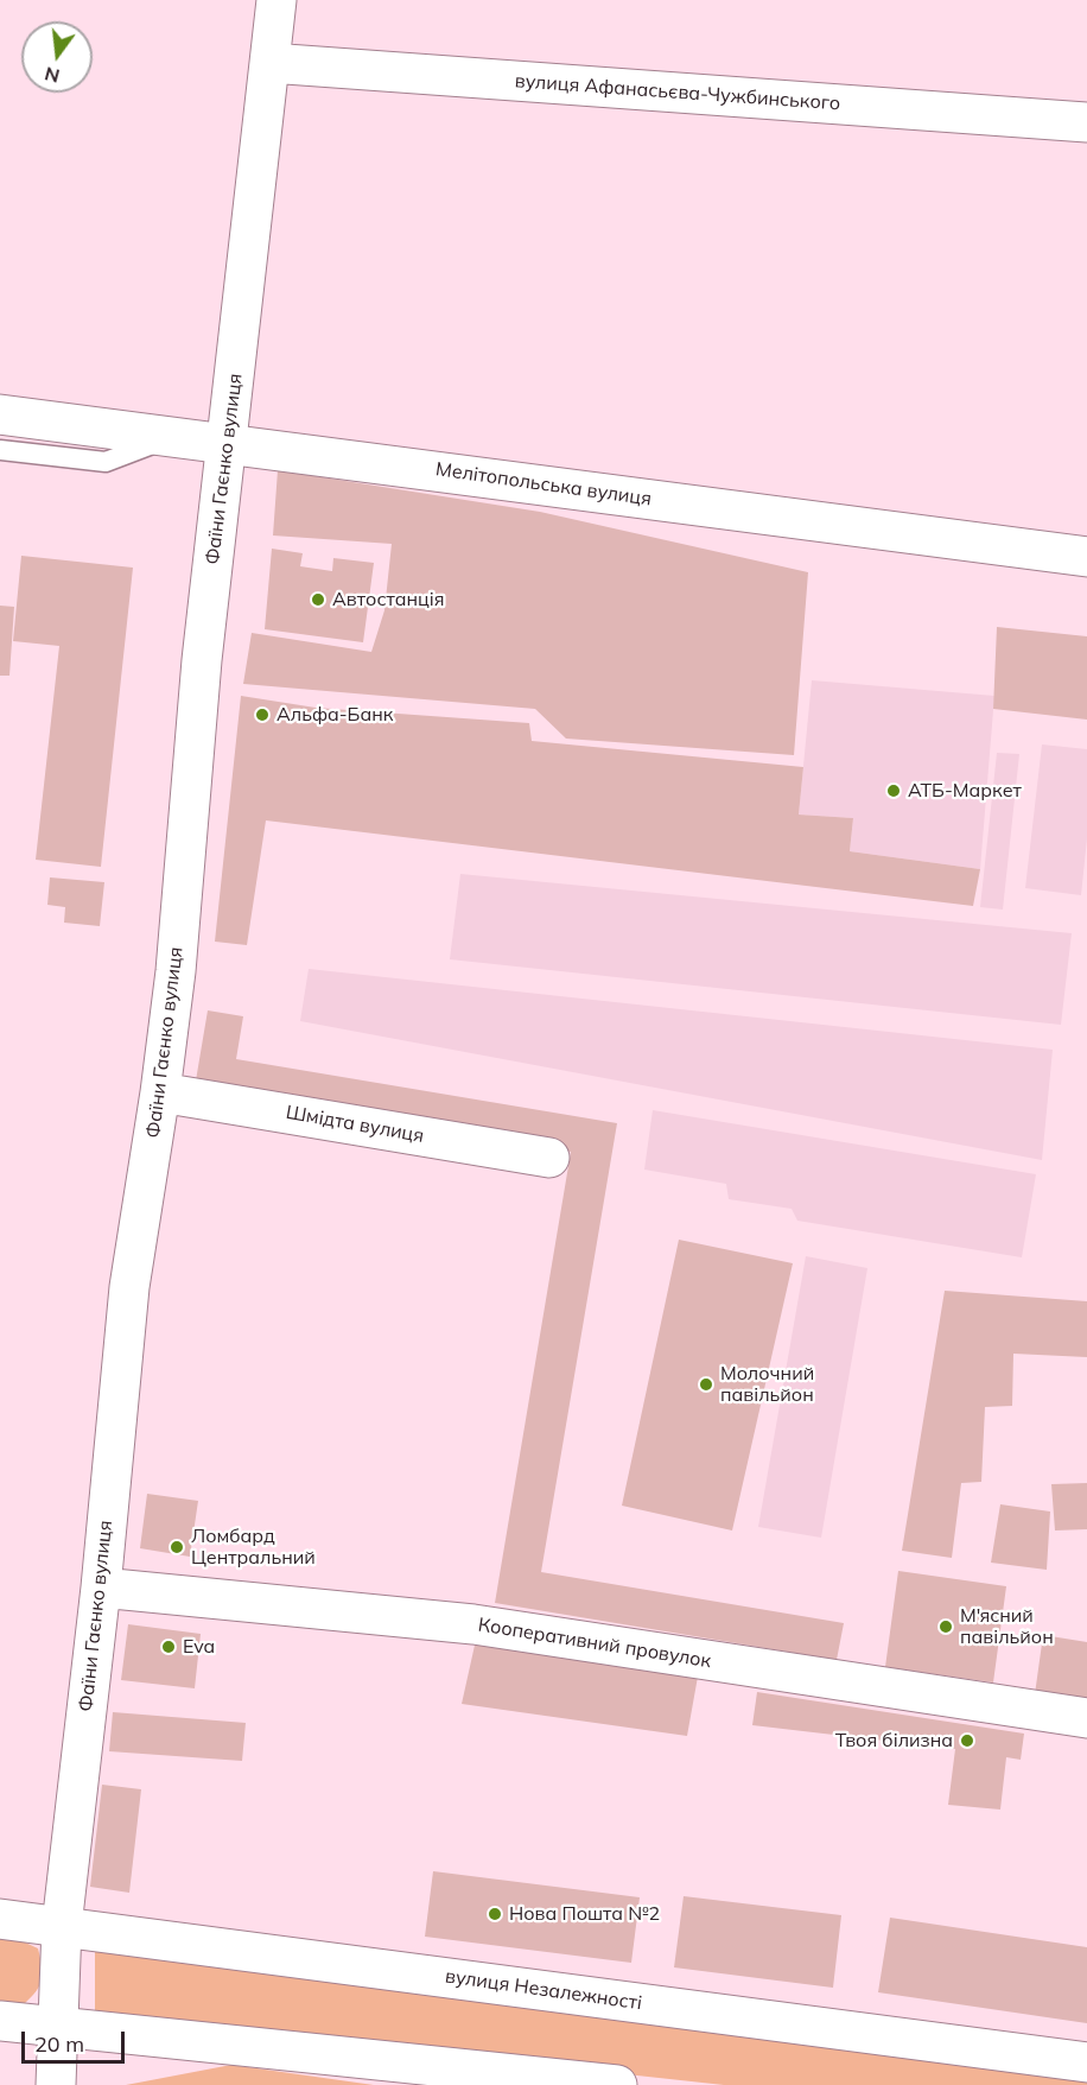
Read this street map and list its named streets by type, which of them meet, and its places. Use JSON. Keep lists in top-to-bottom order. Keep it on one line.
{"streets":{"street":["вулиця Афанасьєва-Чужбинського","Фаїни Гаєнко вулиця","Мелітопольська вулиця","Шмідта вулиця","Кооперативний провулок","вулиця Незалежності"]},"crossings":[["вулиця Афанасьєва-Чужбинського","Фаїни Гаєнко вулиця"],["Фаїни Гаєнко вулиця","Мелітопольська вулиця"],["Фаїни Гаєнко вулиця","Шмідта вулиця"],["Фаїни Гаєнко вулиця","Кооперативний провулок"],["Фаїни Гаєнко вулиця","вулиця Незалежності"]],"places":["Автостанція","Альфа-Банк","АТБ-Маркет","Молочний павільйон","Ломбард Центральний","М'ясний павільйон","Eva","Твоя білизна","Нова Пошта №2"],"scale_bar":"20 m","north":"bottom"}
